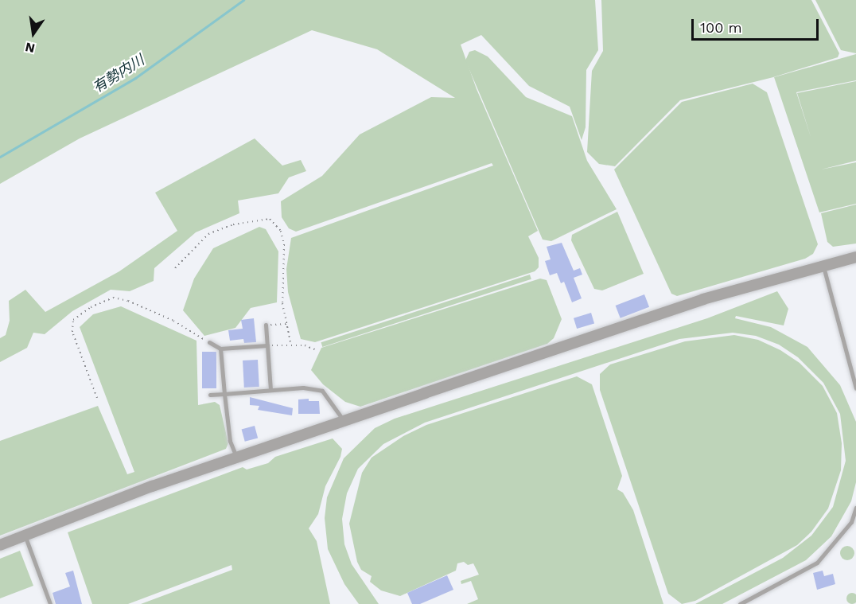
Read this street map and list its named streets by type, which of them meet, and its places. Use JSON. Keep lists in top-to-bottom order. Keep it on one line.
{"water":["有勢内川"],"scale_bar":"100 m","north":"bottom"}
